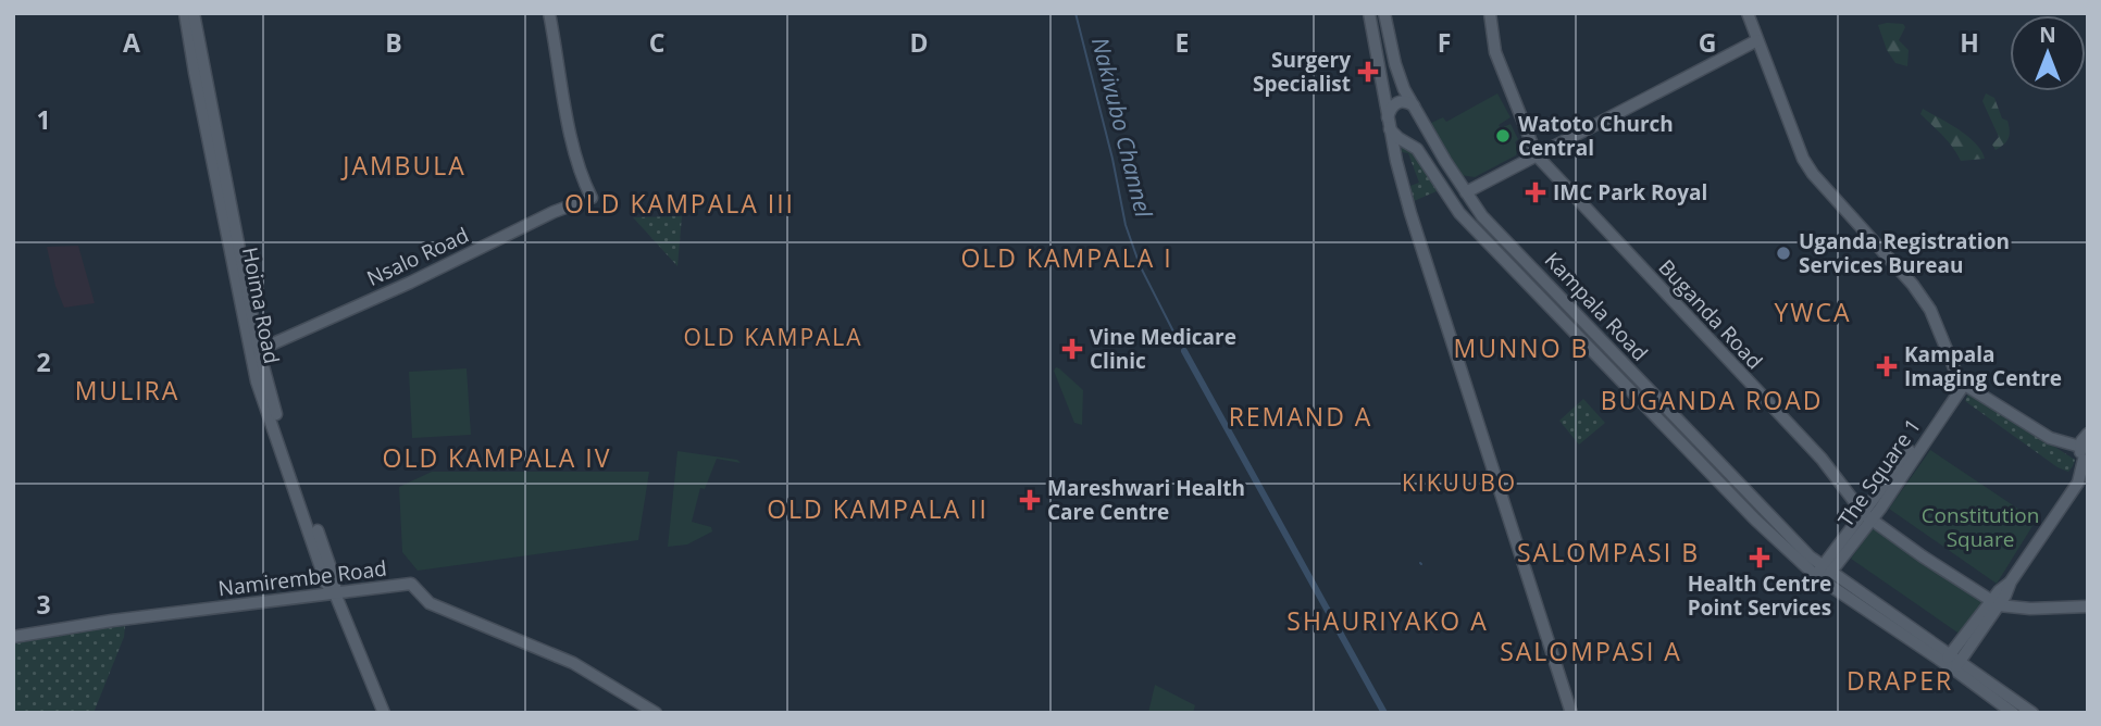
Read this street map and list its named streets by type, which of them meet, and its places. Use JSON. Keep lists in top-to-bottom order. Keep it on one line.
{"streets":{"main road":["Nsalo Road","Hoima Road","Kampala Road","Buganda Road","The Square 1","Namirembe Road"]},"crossings":[["Nsalo Road","Hoima Road"],["Hoima Road","Namirembe Road"],["Kampala Road","The Square 1"],["Buganda Road","The Square 1"]],"districts":["JAMBULA","OLD KAMPALA III","OLD KAMPALA I","YWCA","OLD KAMPALA","MUNNO B","MULIRA","BUGANDA ROAD","REMAND A","OLD KAMPALA IV","KIKUUBO","OLD KAMPALA II","SALOMPASI B","SHAURIYAKO A","SALOMPASI A","DRAPER"],"water":["Nakivubo Channel"],"parks":["Constitution Square"],"places":{"health":["Surgery Specialist","IMC Park Royal","Vine Medicare Clinic","Kampala Imaging Centre","Mareshwari Health Care Centre","Health Centre Point Services"],"other":["Watoto Church Central","Uganda Registration Services Bureau"]},"north":"top","grid":{"columns":["A","B","C","D","E","F","G","H"],"rows":["1","2","3"]}}
